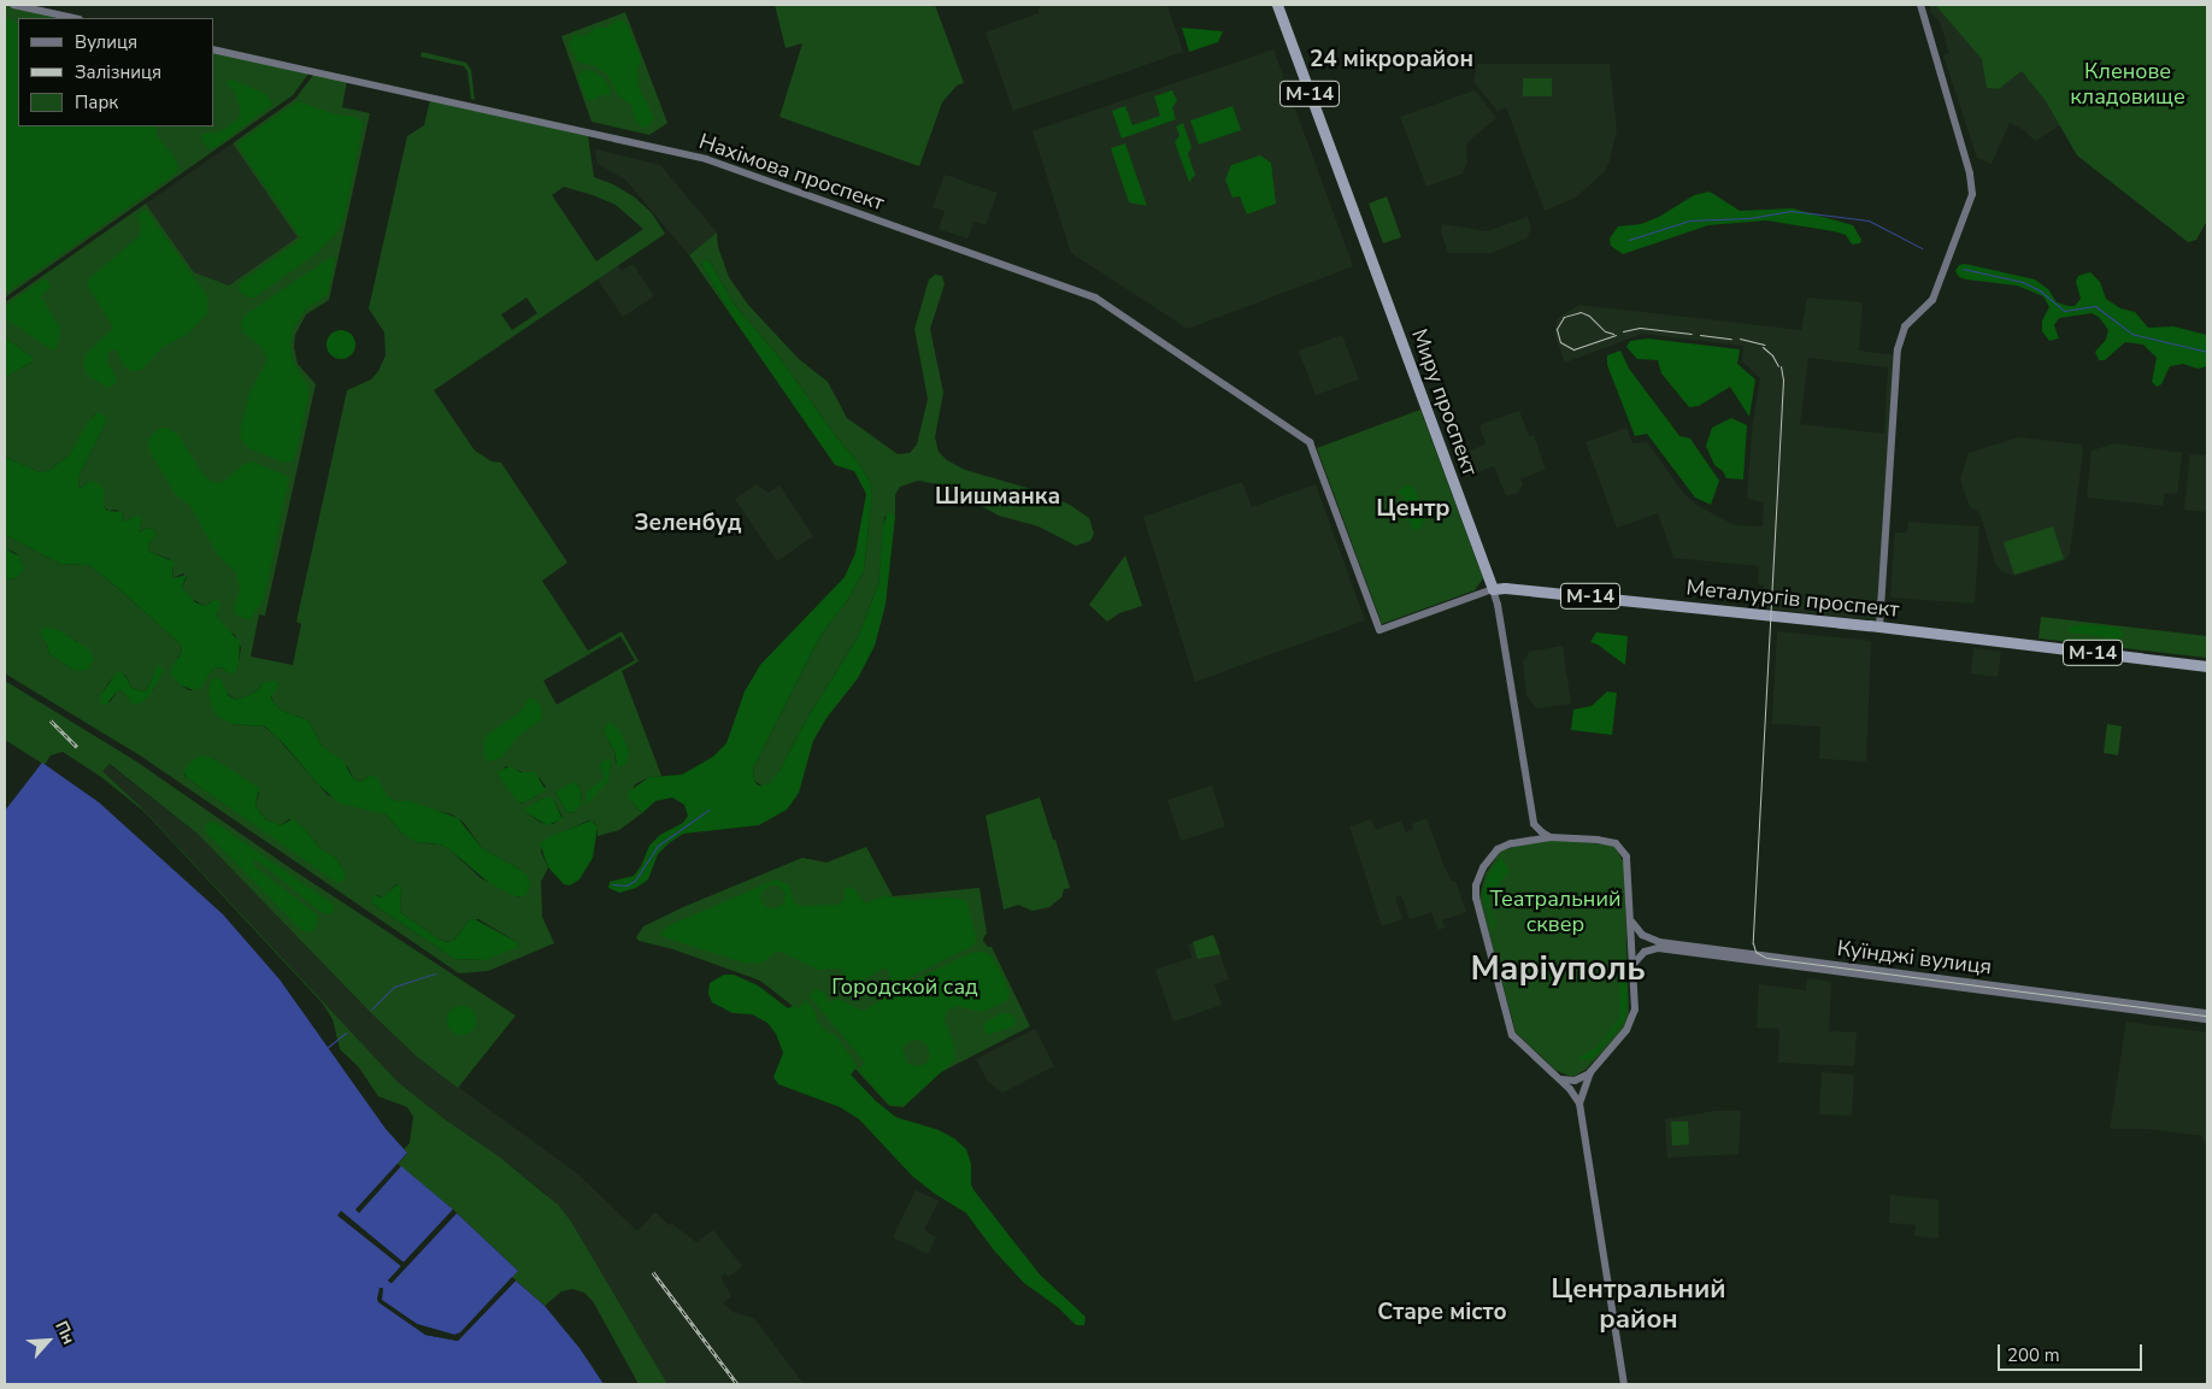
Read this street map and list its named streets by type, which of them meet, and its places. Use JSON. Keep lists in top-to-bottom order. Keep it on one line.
{"streets":{"highway":["М-14","Миру проспект","Металургів проспект"],"main road":["Нахімова проспект","Куїнджі вулиця"]},"crossings":[["Нахімова проспект","Металургів проспект"],["Миру проспект","Металургів проспект"]],"districts":["24 мікрорайон","Шишманка","Центр","Зеленбуд","Маріуполь","Центральний район","Старе місто"],"parks":["Кленове кладовище","Театральний сквер","Городской сад"],"legend":["Вулиця","Залізниця","Парк"],"scale_bar":"200 m","north":"top right"}
